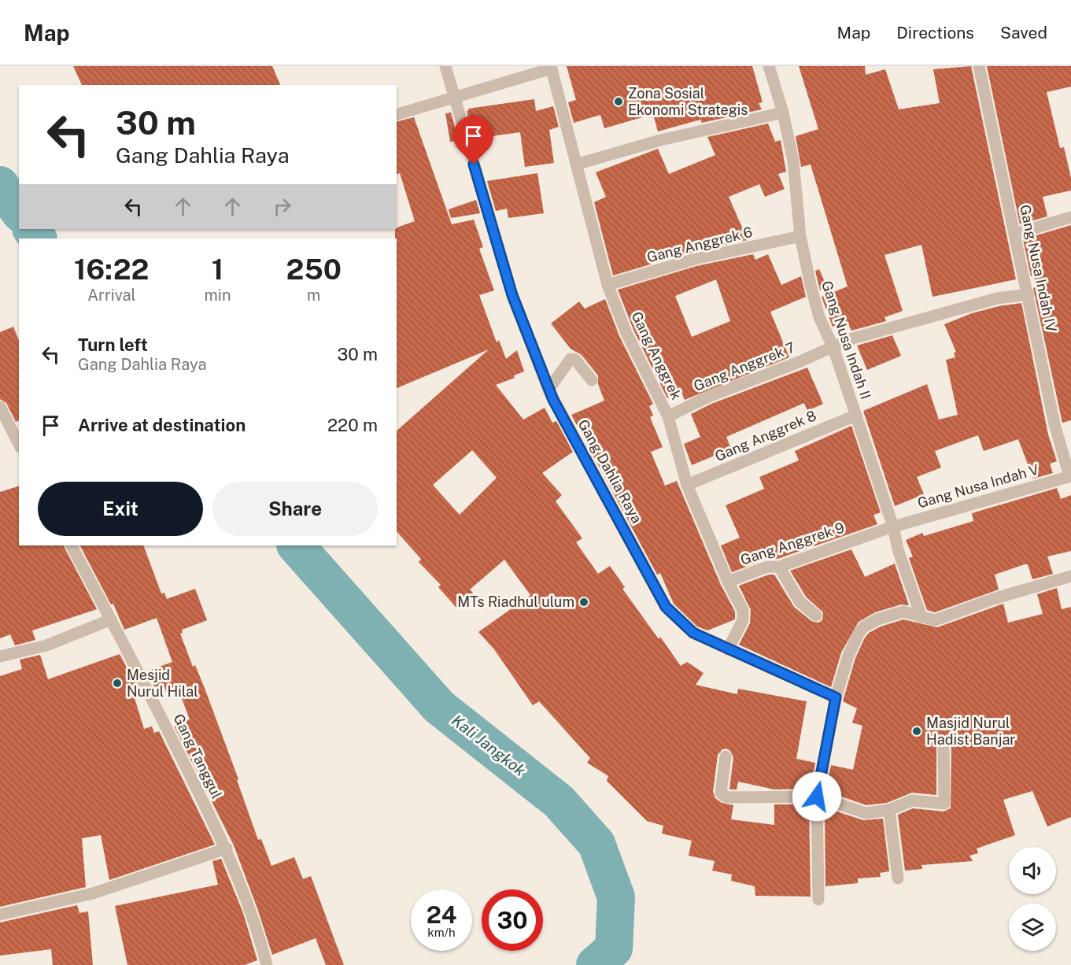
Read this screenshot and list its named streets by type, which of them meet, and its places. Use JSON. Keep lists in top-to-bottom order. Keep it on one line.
{"streets":{"street":["Gang Anggrek 6","Gang Nusa Indah IV","Gang Nusa Indah II","Gang Anggrek","Gang Anggrek 7","Gang Anggrek 8","Gang Dahlia Raya","Gang Nusa Indah V","Gang Anggrek 9","Gang Tanggul"]},"crossings":[["Gang Anggrek 6","Gang Nusa Indah II"],["Gang Anggrek 6","Gang Anggrek"],["Gang Nusa Indah IV","Gang Anggrek 7"],["Gang Nusa Indah IV","Gang Nusa Indah V"],["Gang Nusa Indah II","Gang Anggrek 7"],["Gang Nusa Indah II","Gang Anggrek 8"],["Gang Nusa Indah II","Gang Nusa Indah V"],["Gang Nusa Indah II","Gang Anggrek 9"],["Gang Anggrek","Gang Anggrek 7"],["Gang Anggrek","Gang Anggrek 8"],["Gang Anggrek","Gang Dahlia Raya"],["Gang Anggrek","Gang Anggrek 9"],["Gang Nusa Indah V","Gang Anggrek 9"]],"water":["Kali Jangkok"],"places":["Zona Sosial Ekonomi Strategis","MTs Riadhul ulum","Mesjid Nurul Hilal","Masjid Nurul Hadist Banjar"],"page":{"header":"Map","nav":["Map","Directions","Saved"],"turn":["30 m","Gang Dahlia Raya"],"eta":["16:22","Arrival","1","min","250","m"],"list":[{"name":"Turn left","note":"Gang Dahlia Raya","value":"30 m"},{"name":"Arrive at destination","value":"220 m"}],"buttons":["Exit","Share"],"speed":"24 km/h","limit":"30"}}
